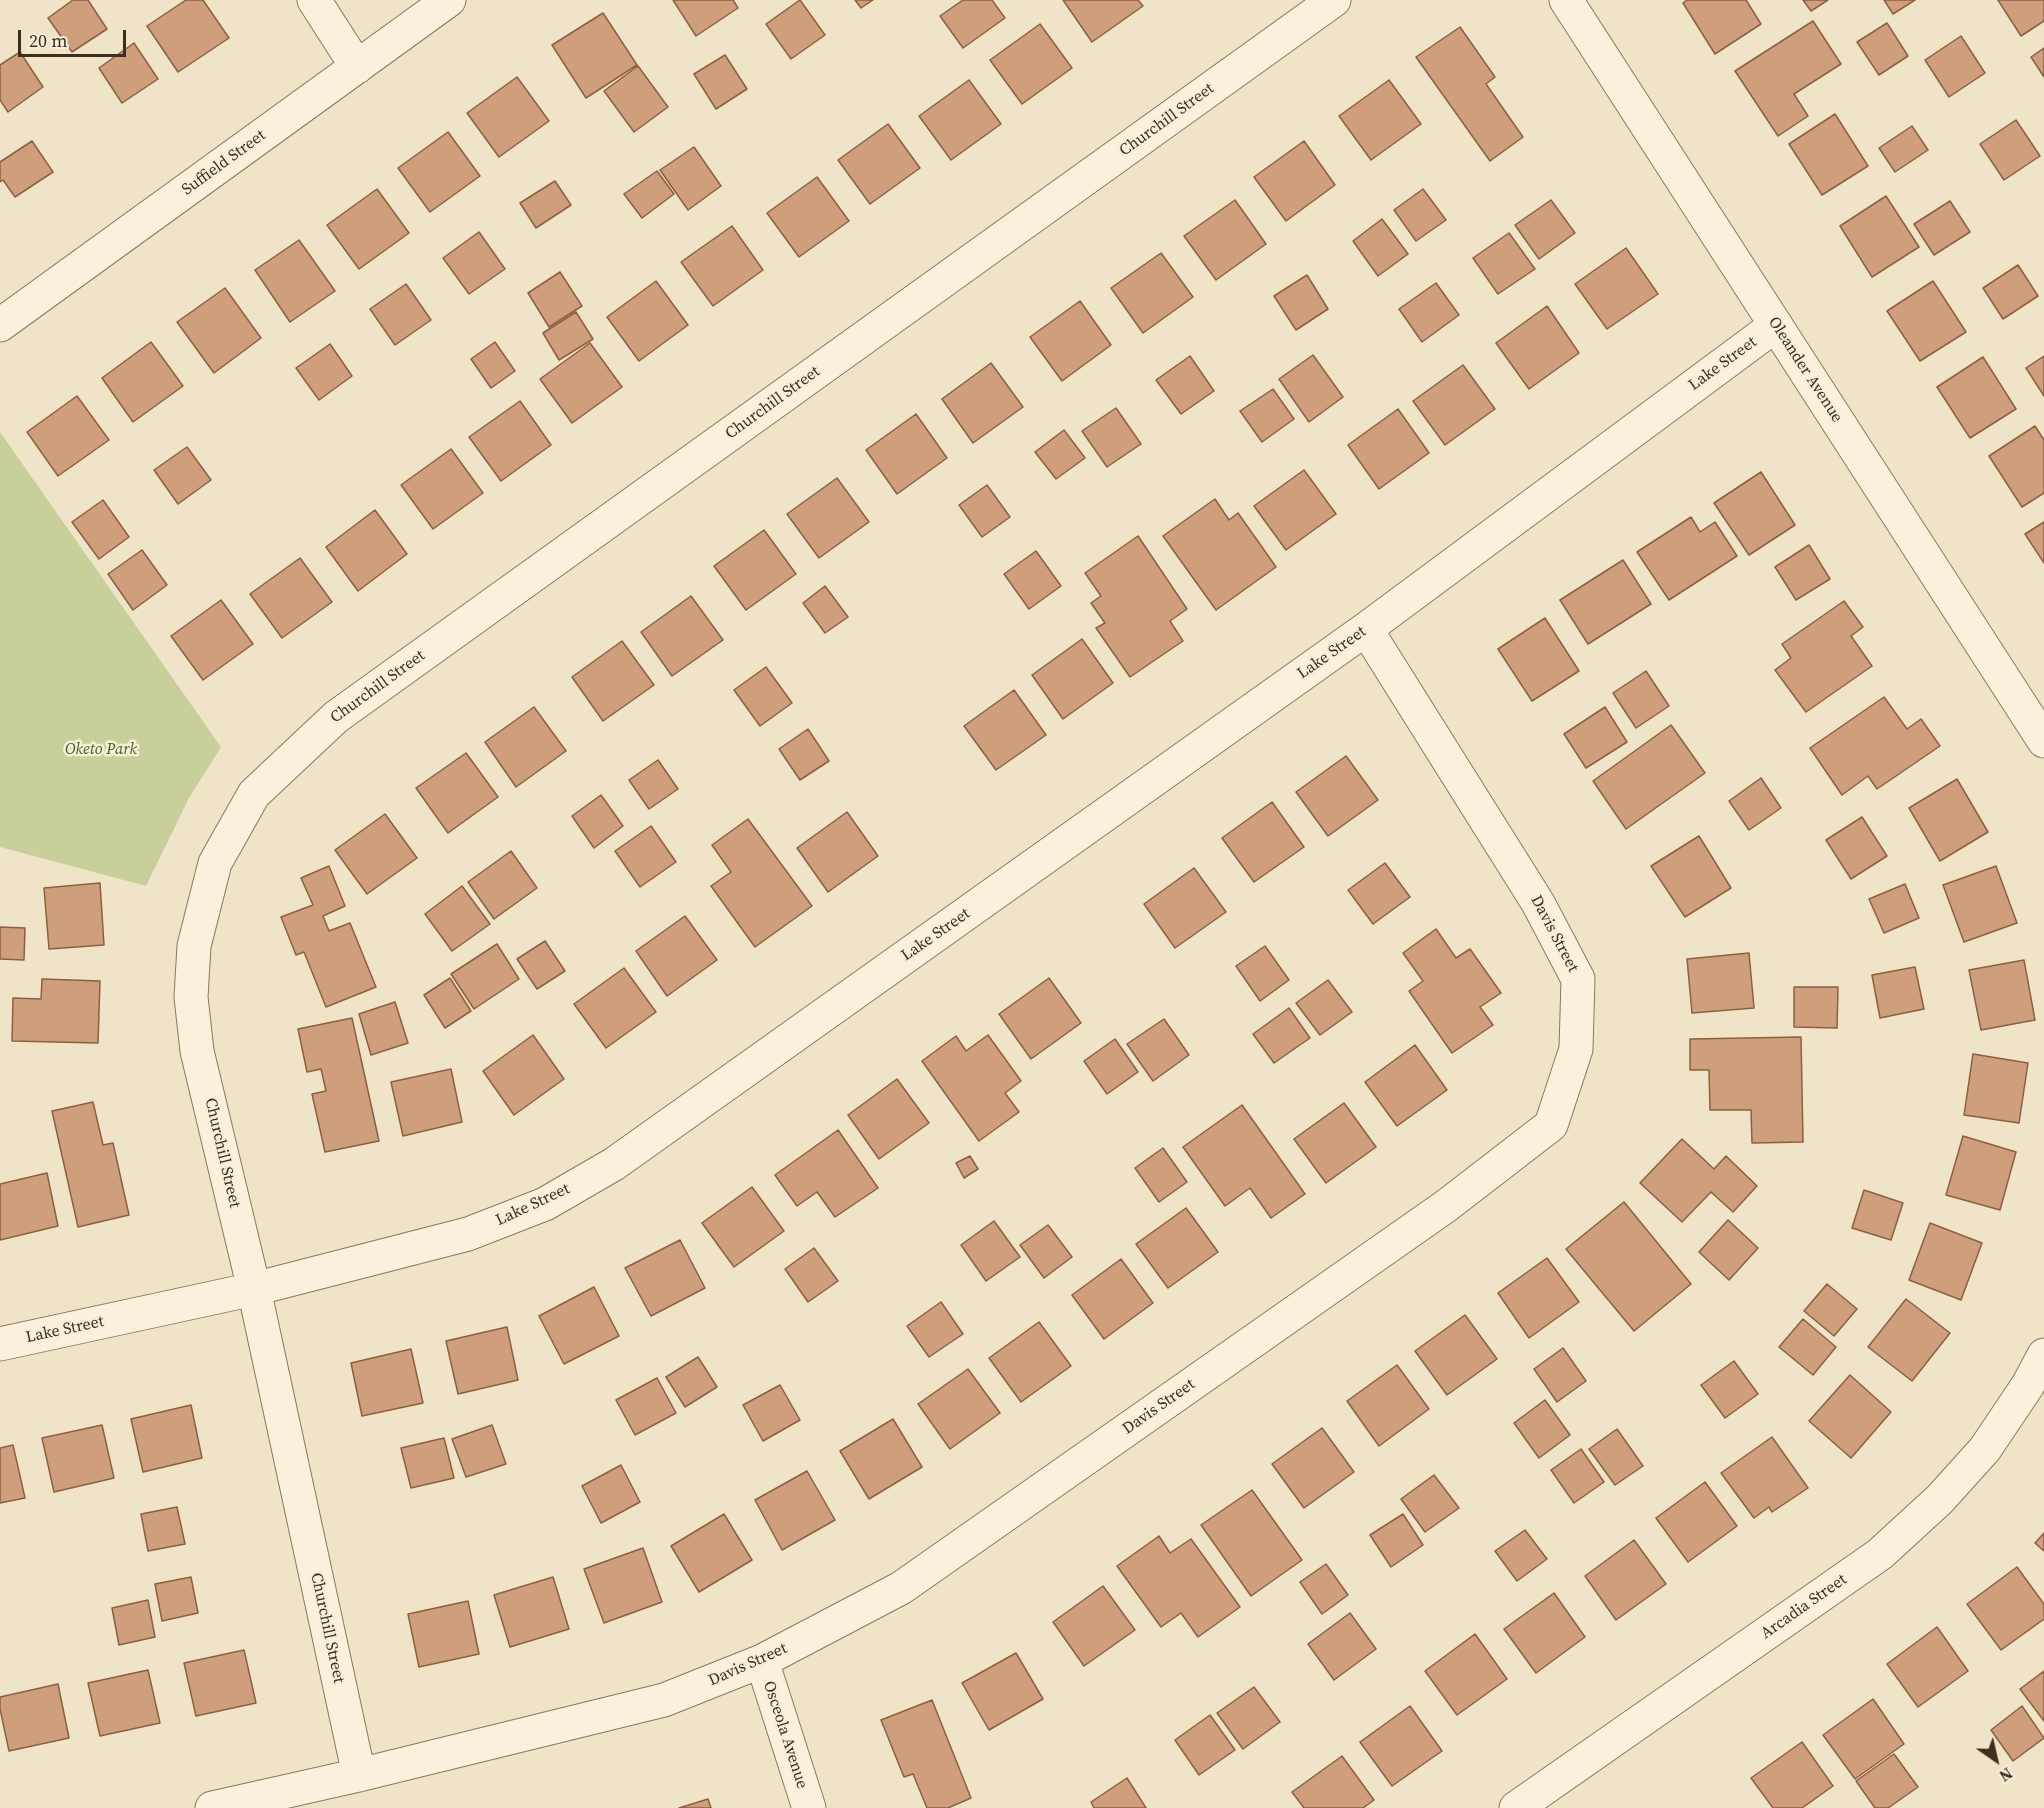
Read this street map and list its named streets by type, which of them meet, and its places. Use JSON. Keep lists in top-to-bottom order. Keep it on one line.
{"streets":{"street":["Churchill Street","Suffield Street","Lake Street","Oleander Avenue","Davis Street","Arcadia Street","Osceola Avenue"]},"crossings":[["Churchill Street","Lake Street"],["Churchill Street","Davis Street"],["Lake Street","Oleander Avenue"],["Lake Street","Davis Street"],["Davis Street","Osceola Avenue"]],"parks":["Oketo Park"],"scale_bar":"20 m","north":"bottom right"}
